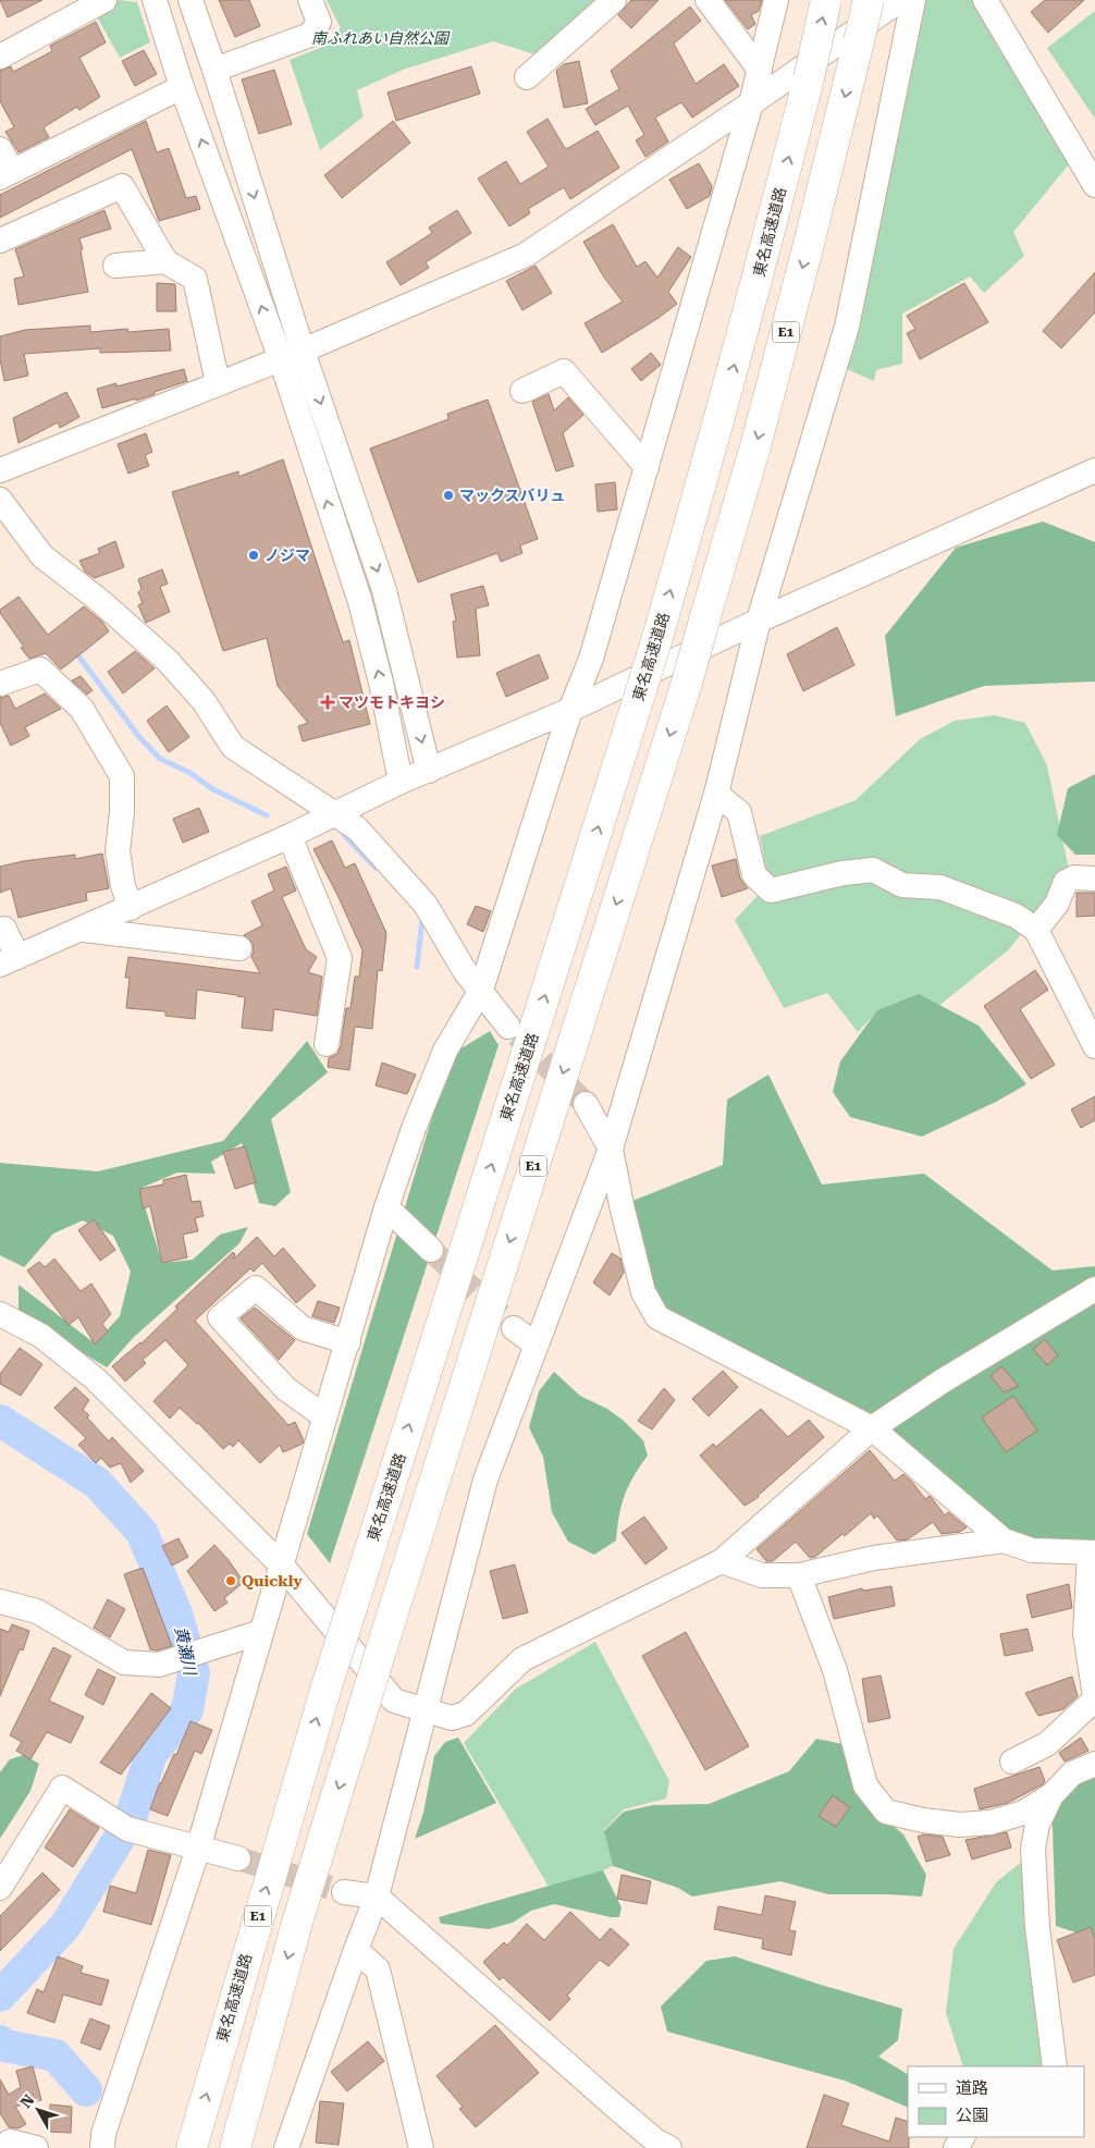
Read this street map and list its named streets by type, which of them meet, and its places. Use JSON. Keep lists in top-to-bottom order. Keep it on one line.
{"streets":{"highway":["東名高速道路","E1"]},"water":["黄瀬川"],"parks":["南ふれあい自然公園"],"places":{"other":["マックスバリュ","ノジマ","Quickly"],"health":["マツモトキヨシ"]},"legend":["道路","公園"],"north":"top left"}
